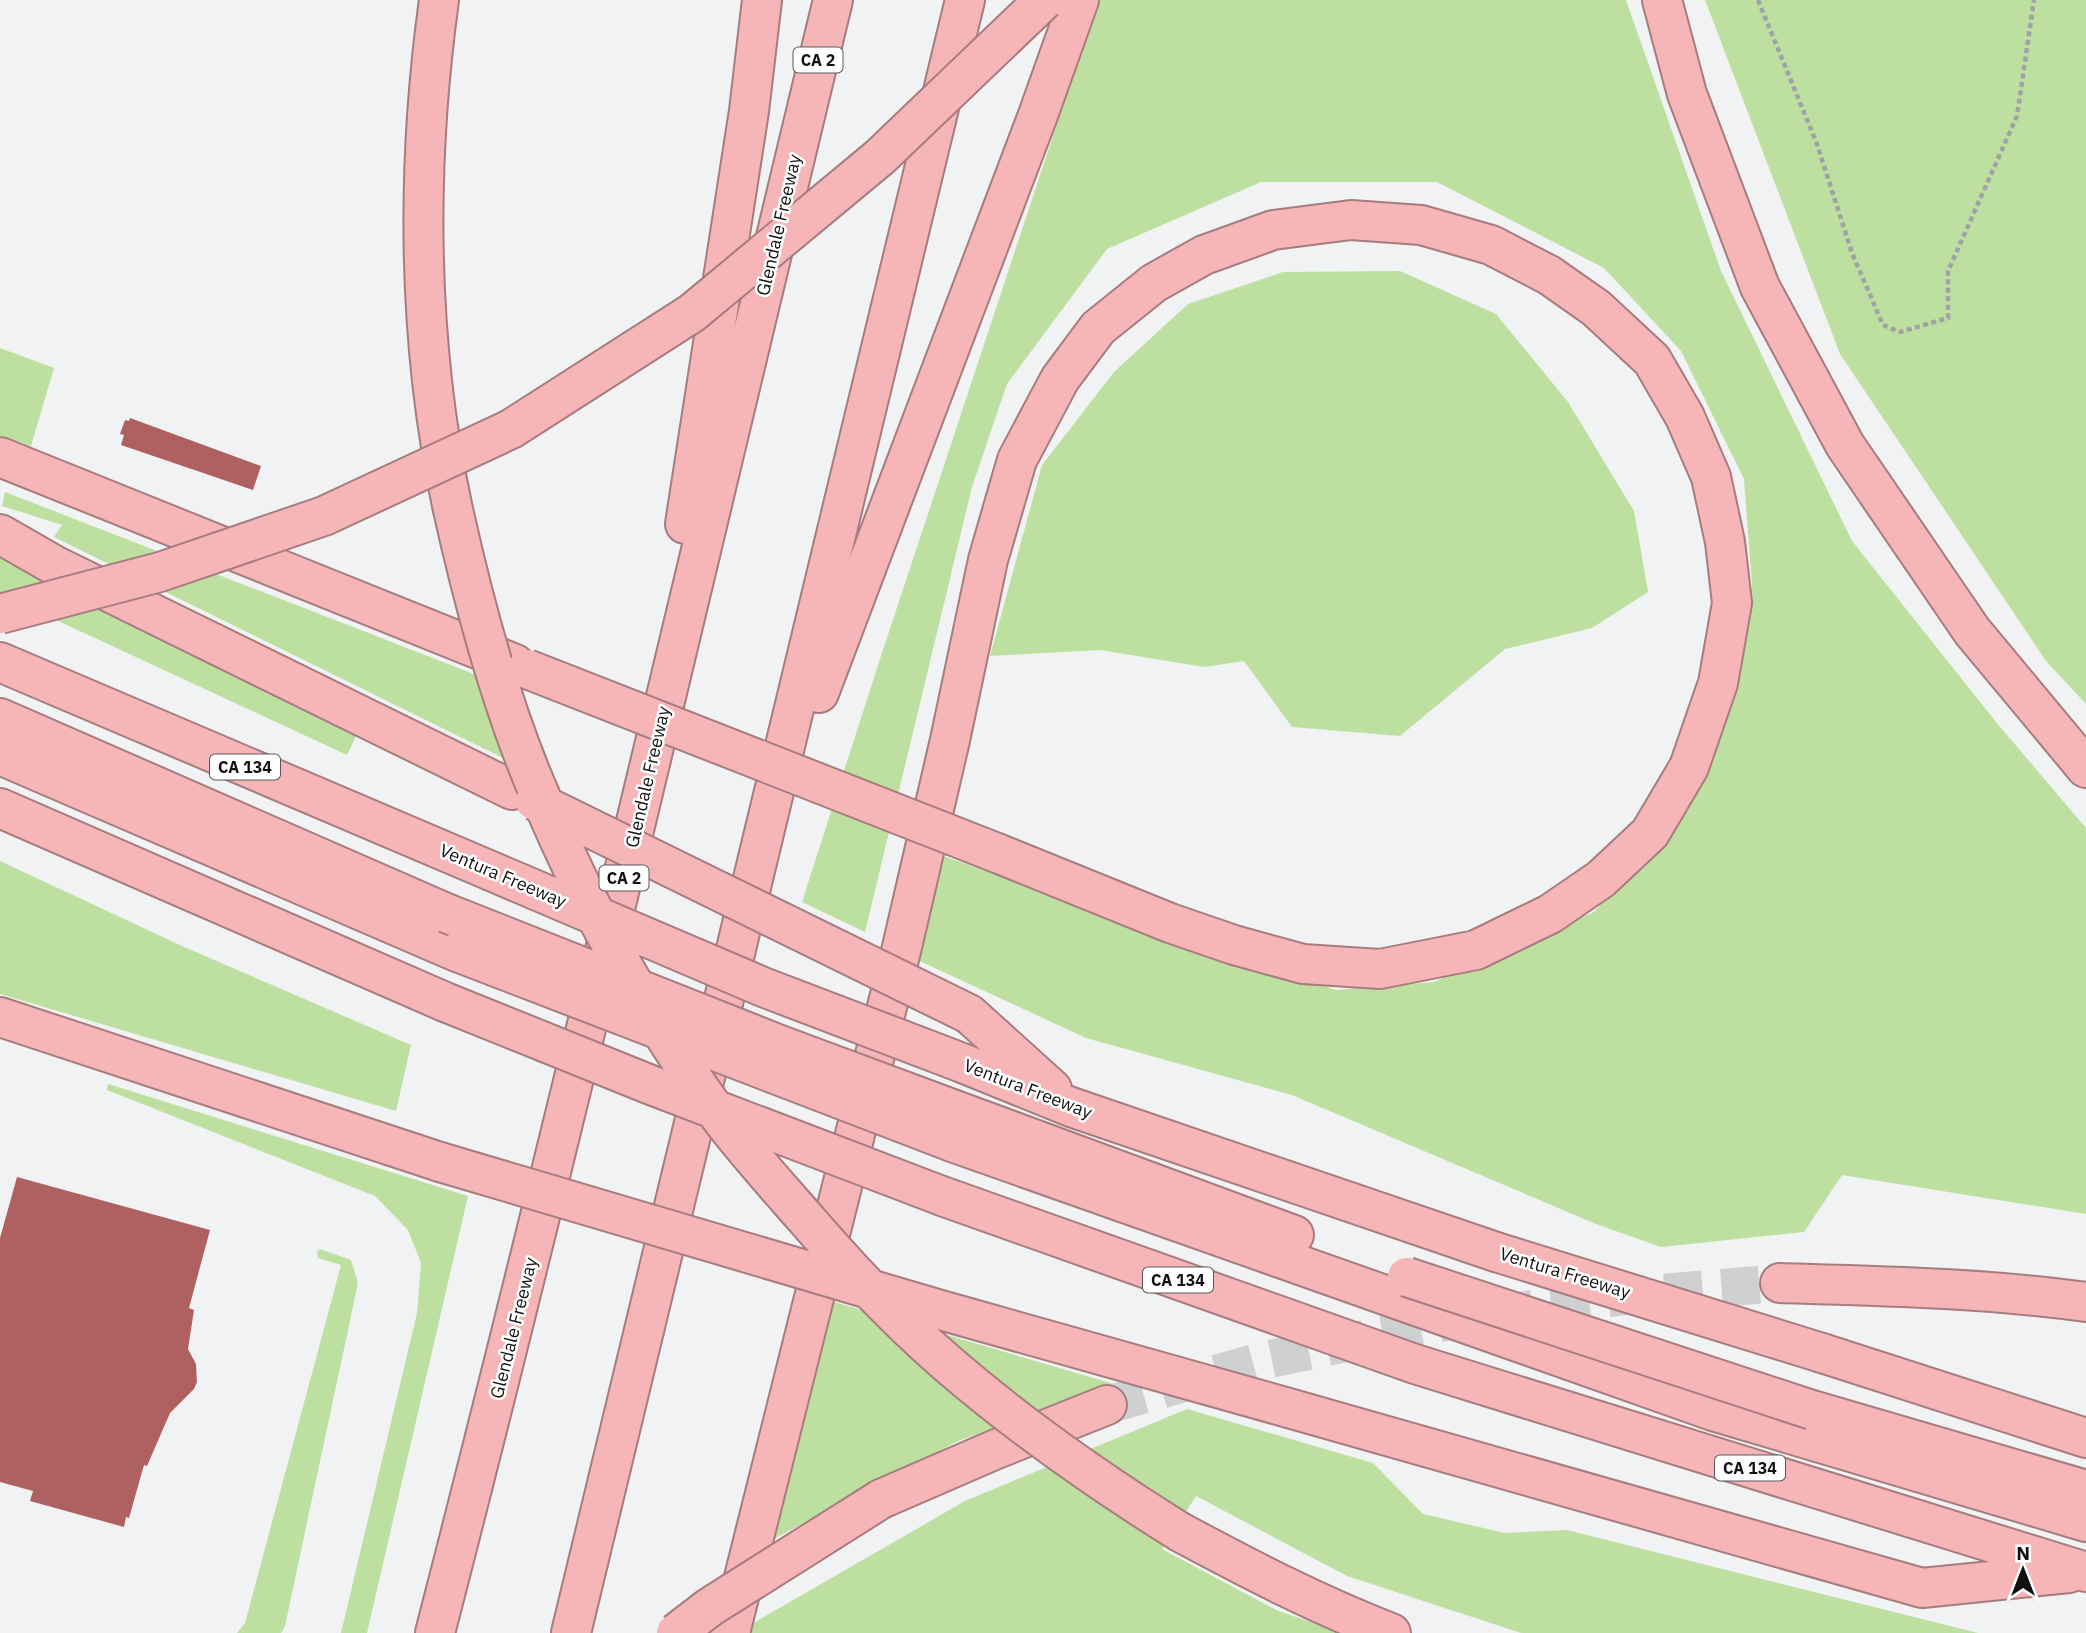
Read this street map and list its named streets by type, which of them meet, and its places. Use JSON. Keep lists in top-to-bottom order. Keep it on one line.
{"streets":{"highway":["CA 2","Glendale Freeway","CA 134","Ventura Freeway"]},"north":"top"}
